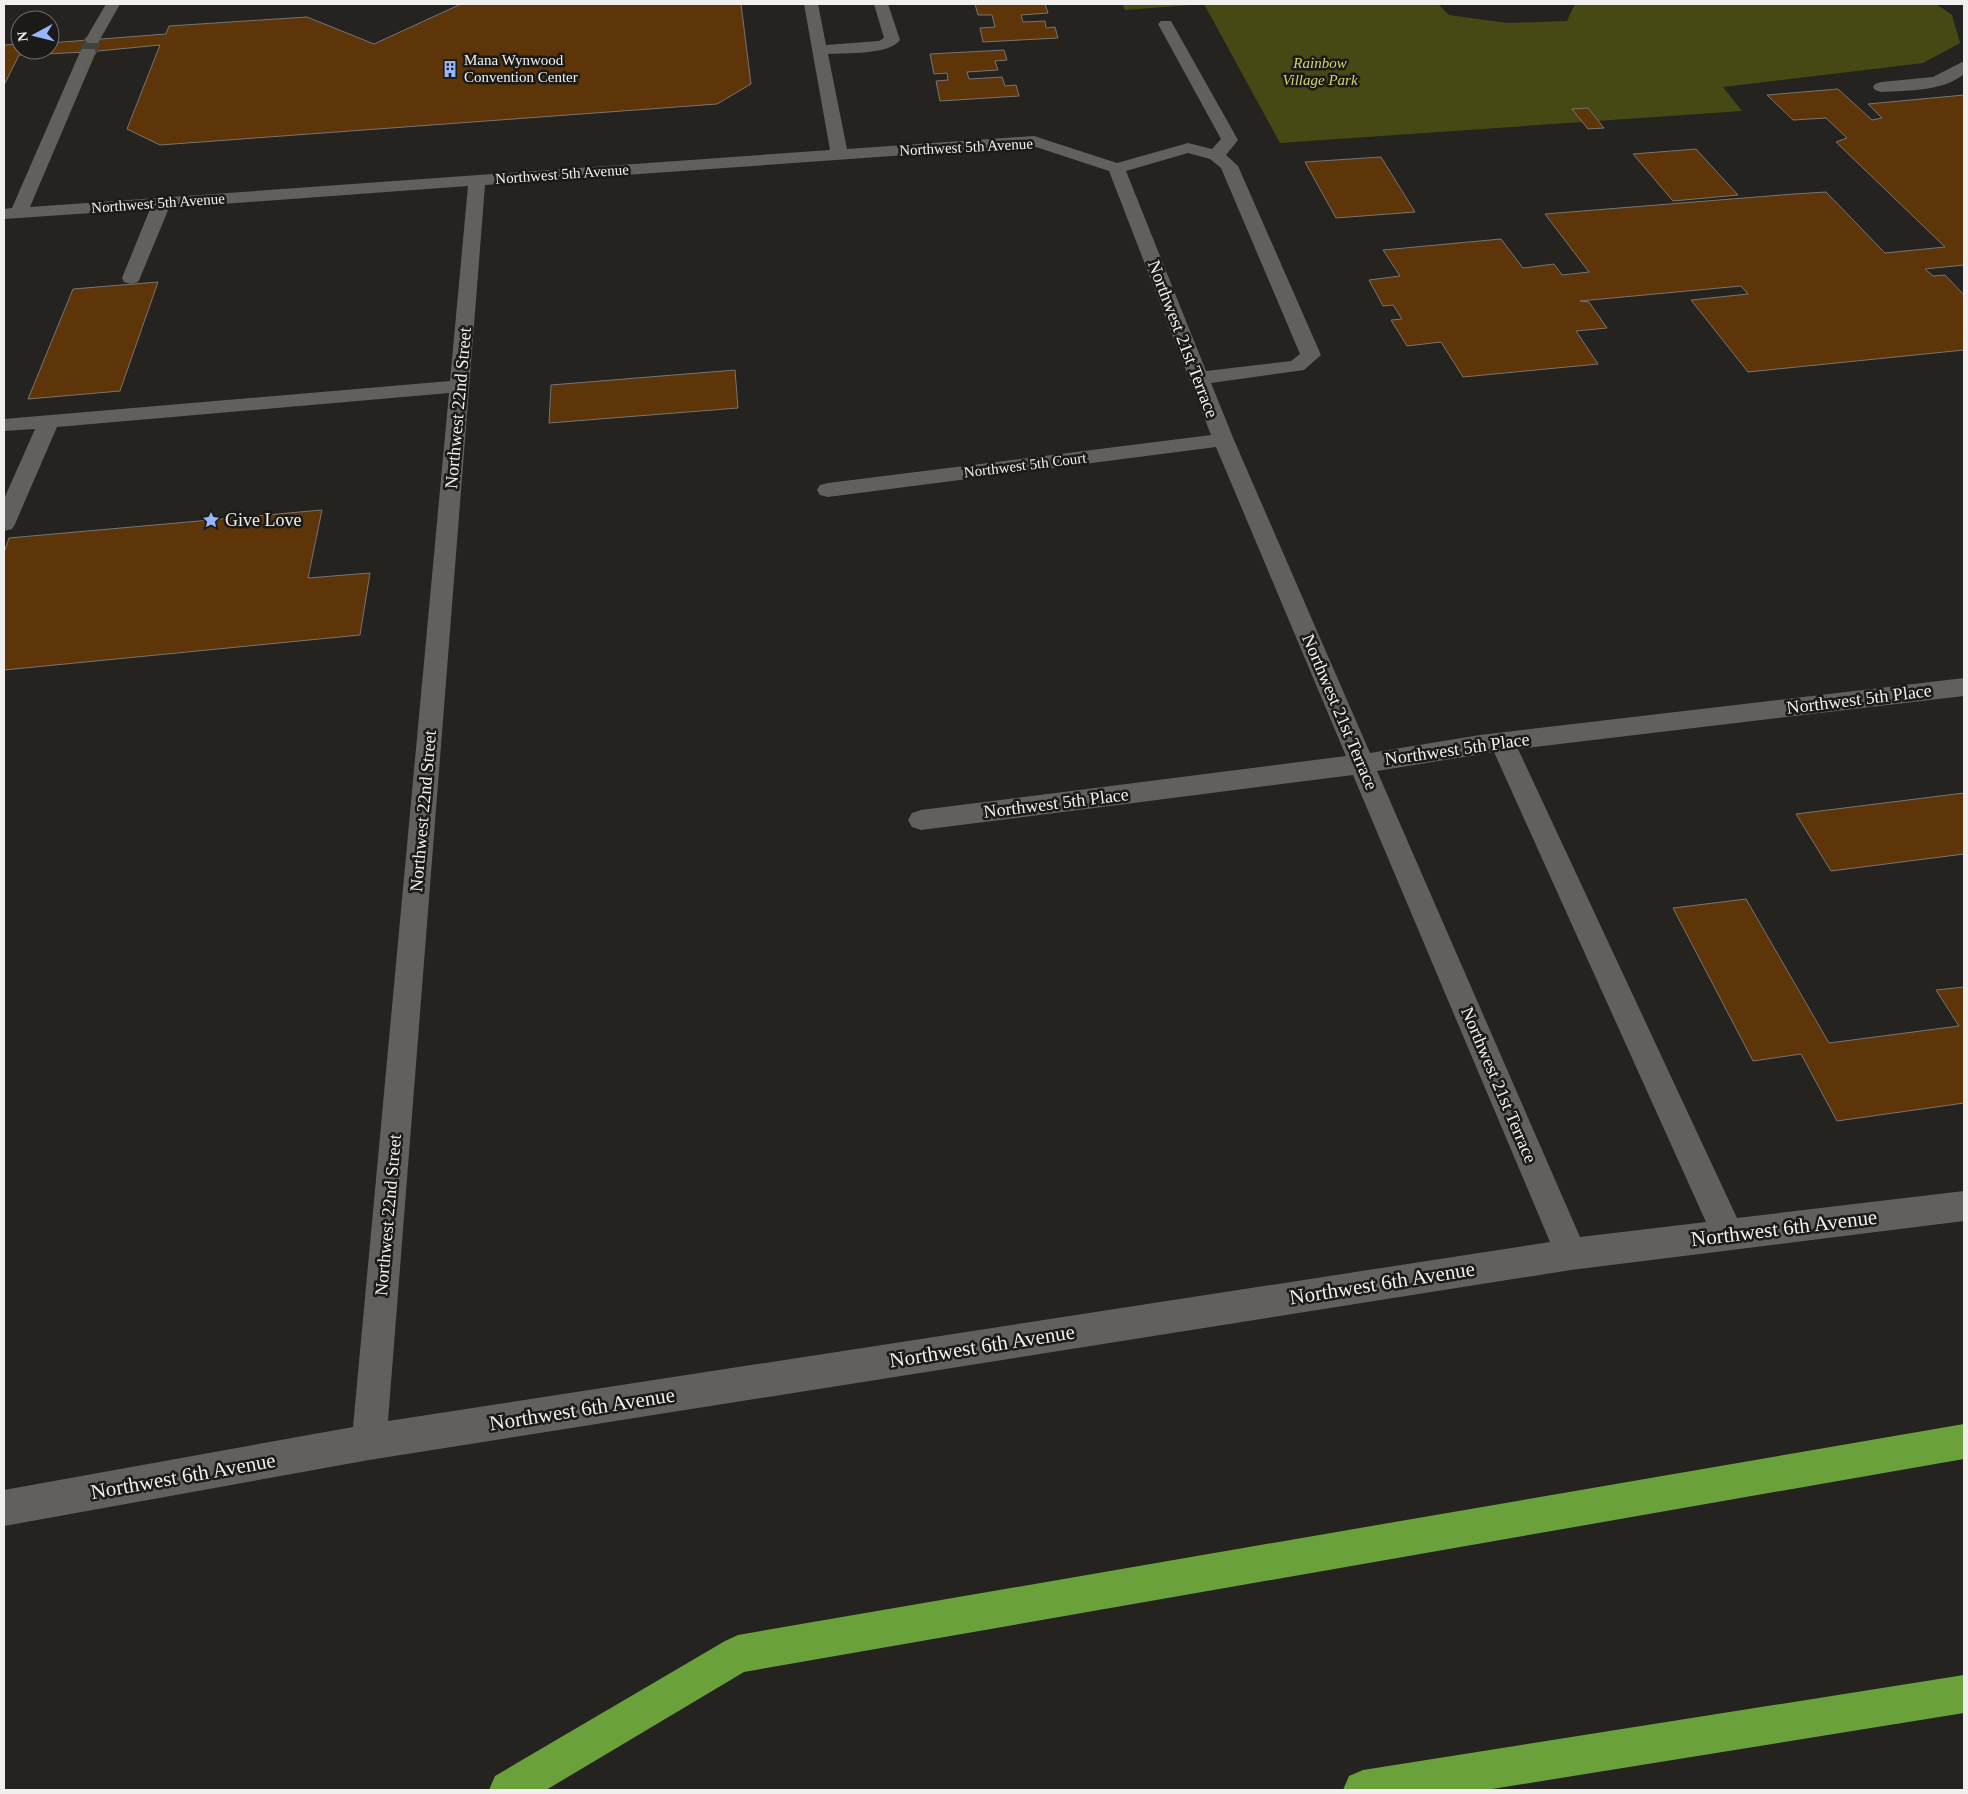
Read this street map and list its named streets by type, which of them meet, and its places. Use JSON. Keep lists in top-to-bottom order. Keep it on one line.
{"streets":{"street":["Northwest 5th Avenue","Northwest 21st Terrace","Northwest 22nd Street","Northwest 5th Court","Northwest 5th Place","Northwest 6th Avenue"]},"crossings":[["Northwest 5th Avenue","Northwest 21st Terrace"],["Northwest 5th Avenue","Northwest 22nd Street"],["Northwest 21st Terrace","Northwest 5th Court"],["Northwest 21st Terrace","Northwest 5th Place"],["Northwest 21st Terrace","Northwest 6th Avenue"],["Northwest 22nd Street","Northwest 6th Avenue"]],"parks":["Rainbow Village Park"],"places":{"building":["Mana Wynwood Convention Center"],"place":["Give Love"]},"north":"left"}
